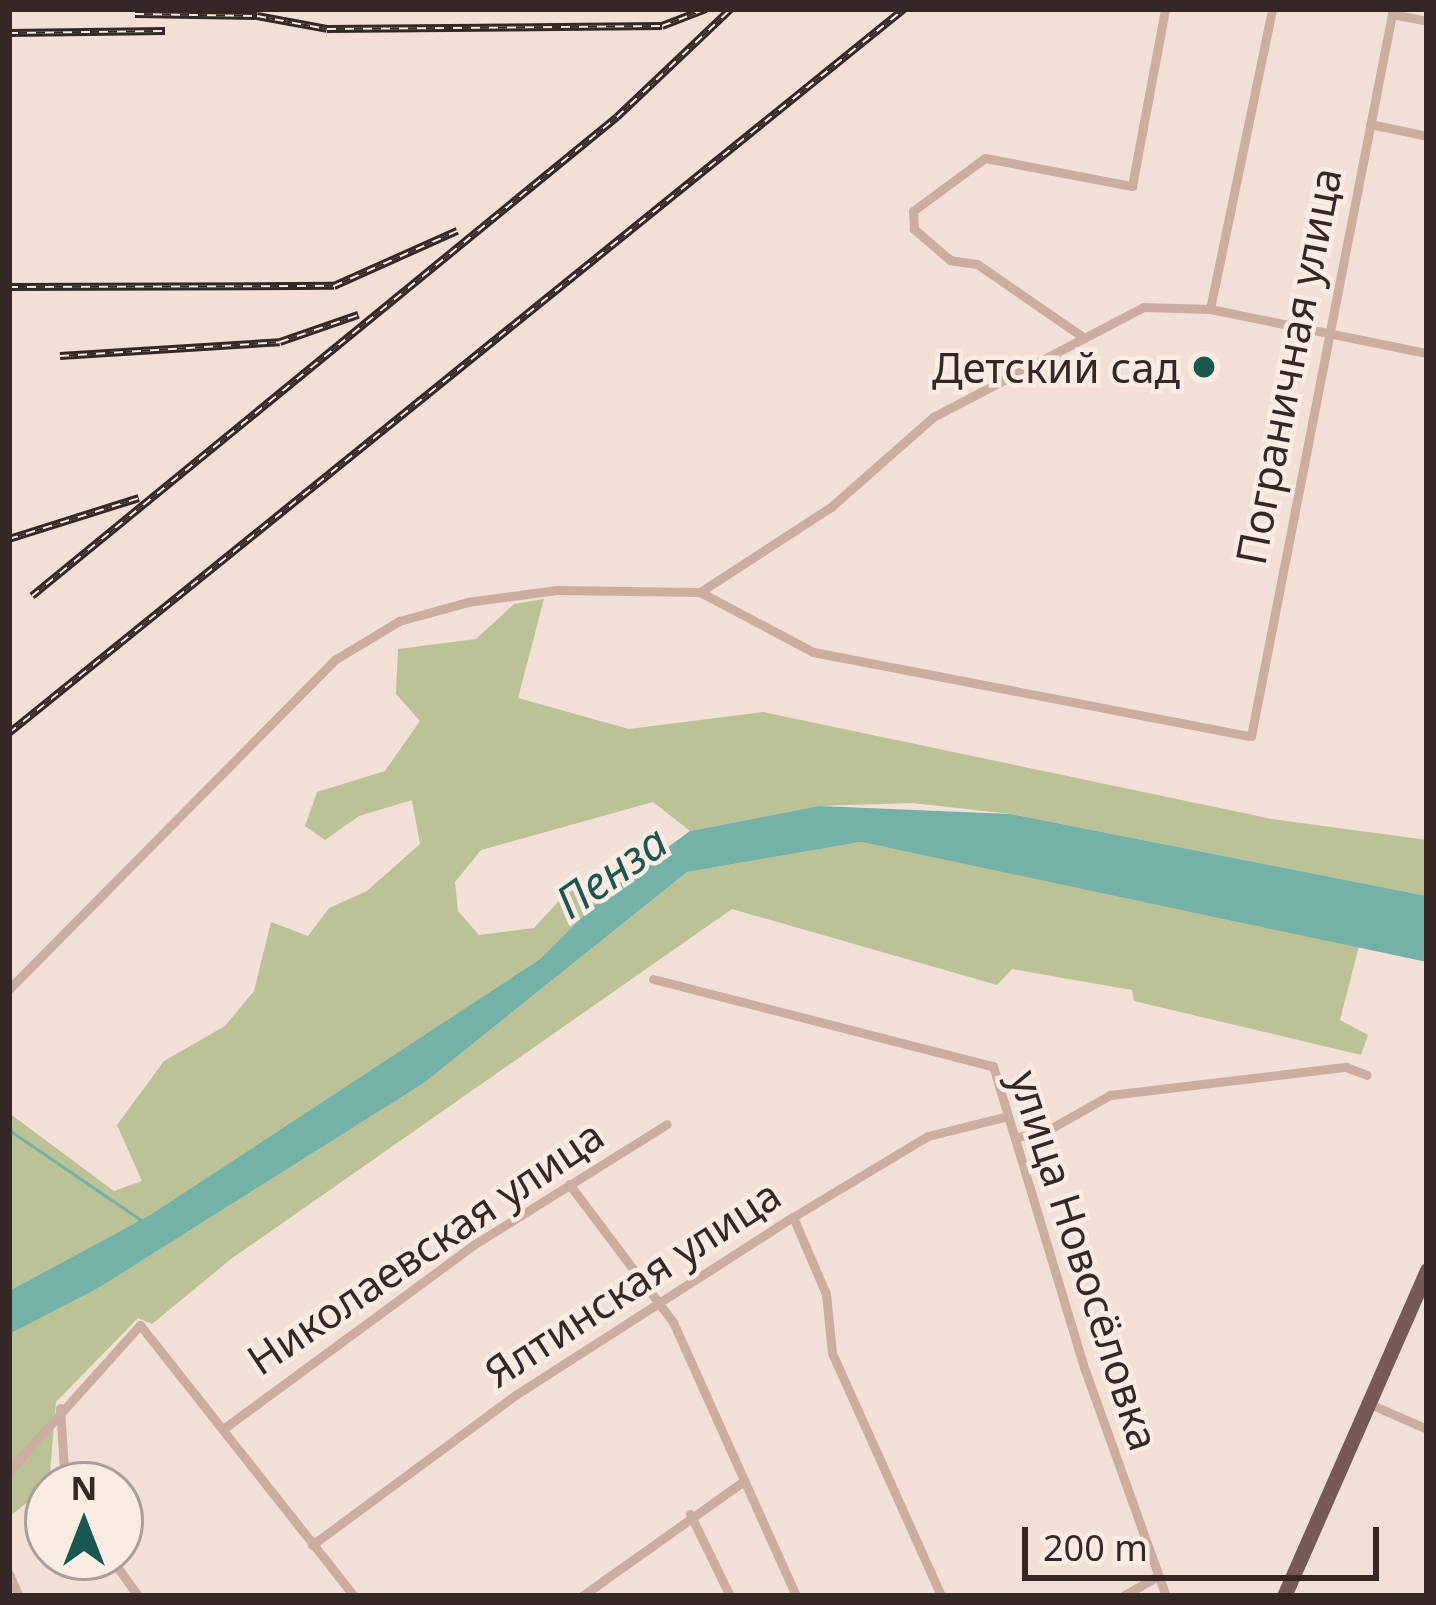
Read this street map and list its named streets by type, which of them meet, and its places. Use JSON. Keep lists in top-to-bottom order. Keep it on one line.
{"streets":{"street":["Пограничная улица","Николаевская улица","улица Новосёловка","Ялтинская улица"]},"crossings":[["улица Новосёловка","Ялтинская улица"]],"water":["Пенза"],"places":["Детский сад"],"scale_bar":"200 m","north":"top"}
